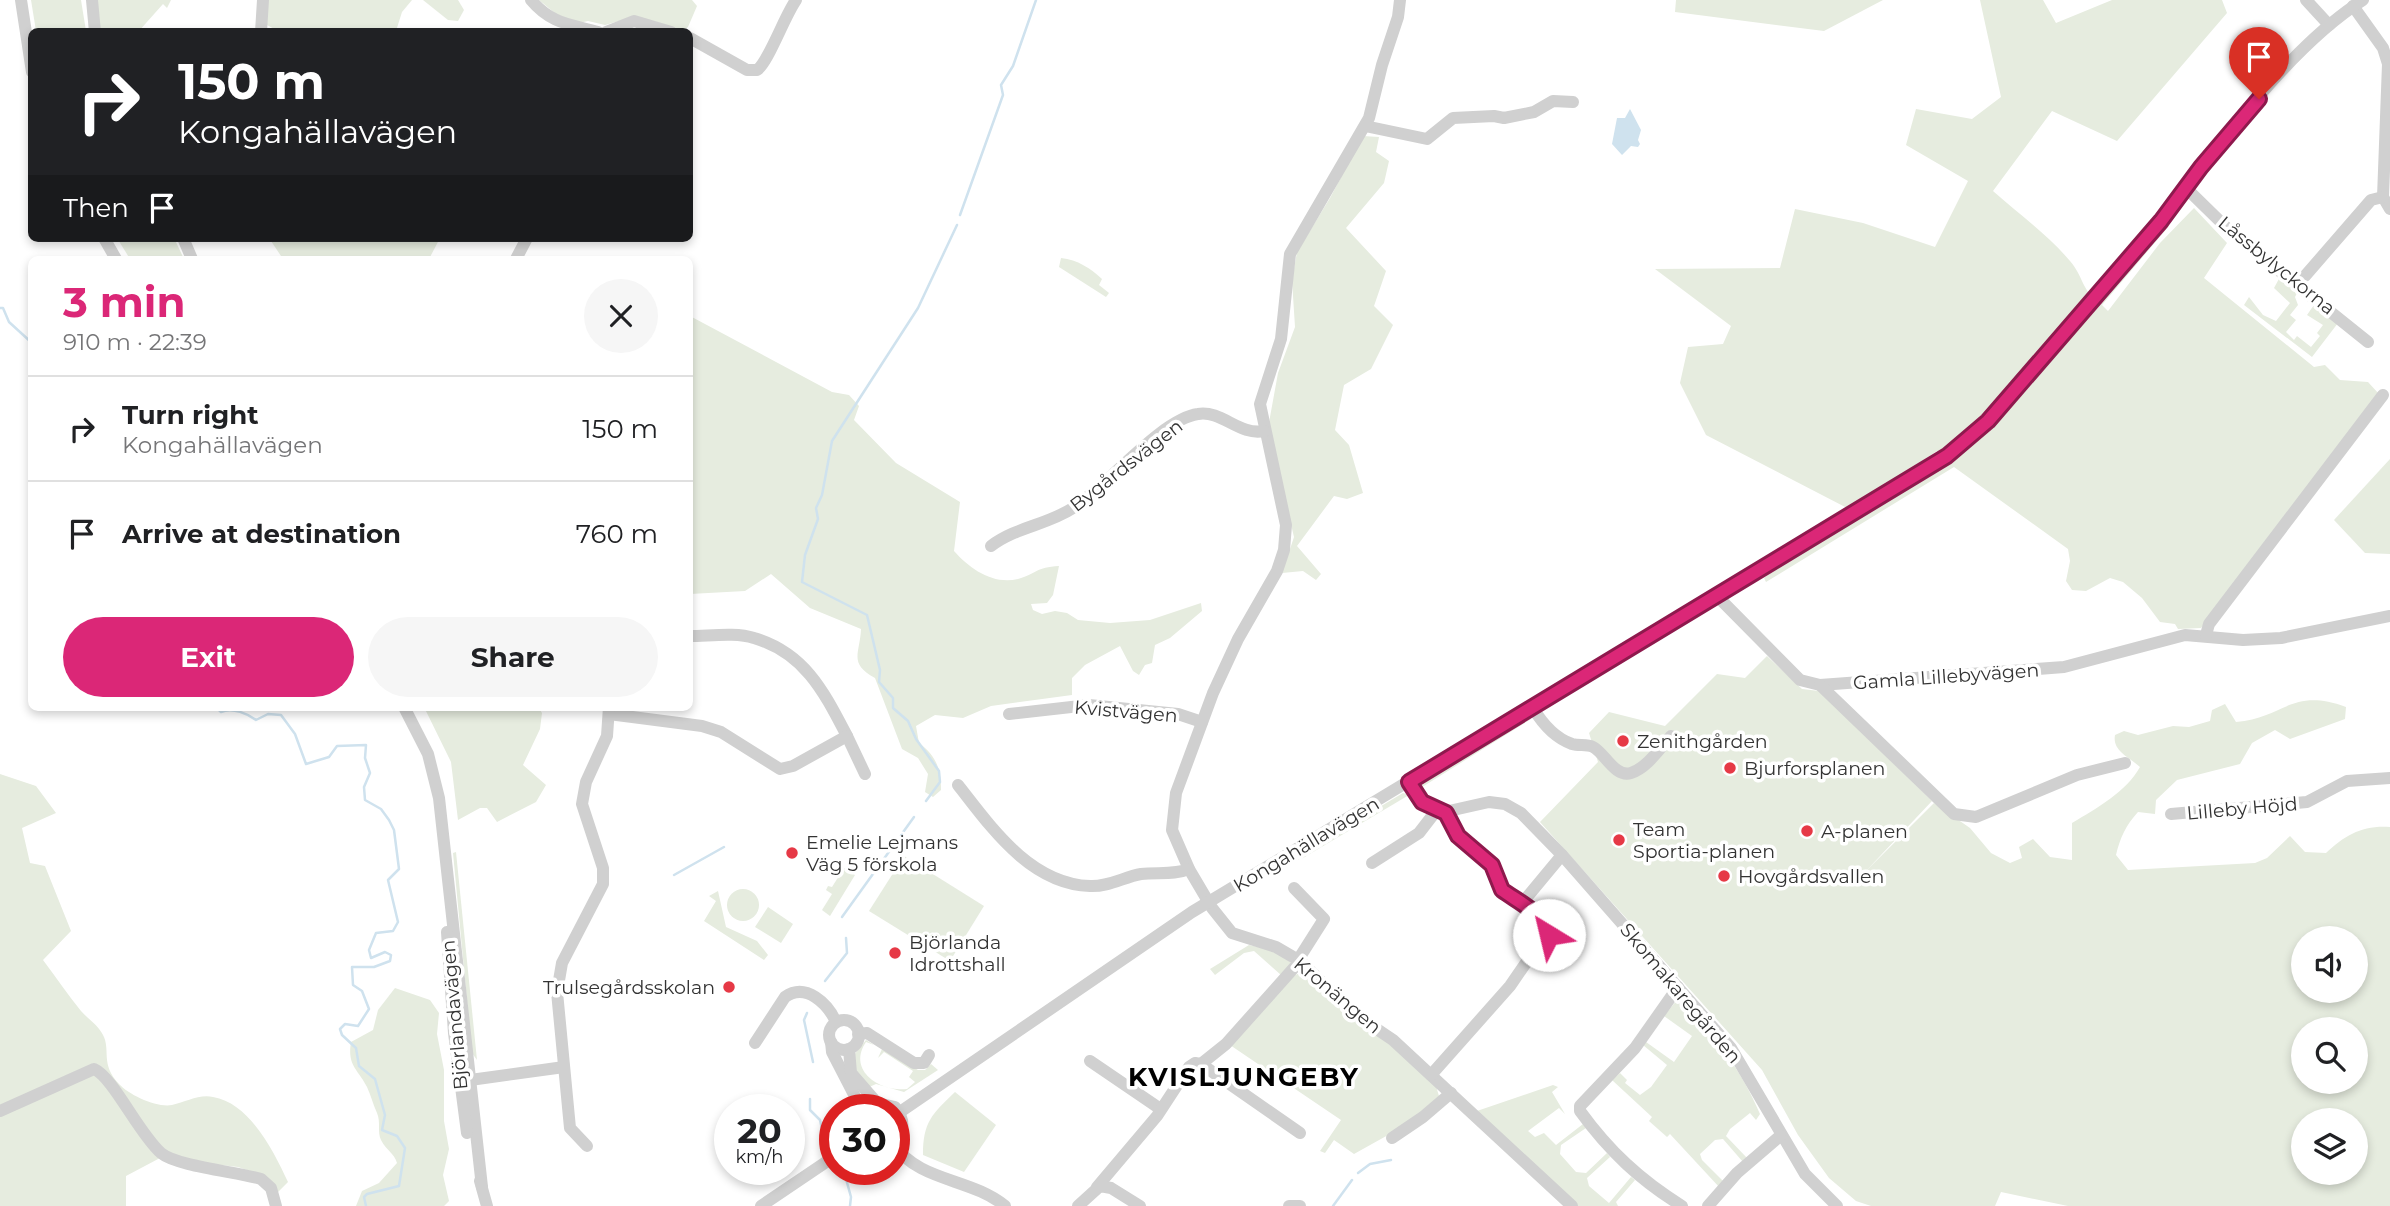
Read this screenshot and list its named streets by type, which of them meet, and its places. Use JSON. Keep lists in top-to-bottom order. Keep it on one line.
{"streets":{"street":["Låssbylyckorna","Bygårdsvägen","Gamla Lillebyvägen","Kvistvägen","Lilleby Höjd","Kongahällavägen","Skomakaregården","Kronängen","Björlandavägen"]},"crossings":[["Låssbylyckorna","Kongahällavägen"],["Bygårdsvägen","Kronängen"],["Kvistvägen","Kronängen"],["Kongahällavägen","Kronängen"]],"districts":["KVISLJUNGEBY"],"places":["Zenithgården","Bjurforsplanen","A-planen","Team Sportia-planen","Emelie Lejmans Väg 5 förskola","Hovgårdsvallen","Björlanda Idrottshall","Trulsegårdsskolan"],"page":{"turn":["150 m","Kongahällavägen"],"then":"Then","heading":["3 min","910 m · 22:39"],"list":[{"name":"Turn right","note":"Kongahällavägen","value":"150 m"},{"name":"Arrive at destination","value":"760 m"}],"buttons":["Exit","Share"],"speed":"20 km/h","limit":"30"}}
